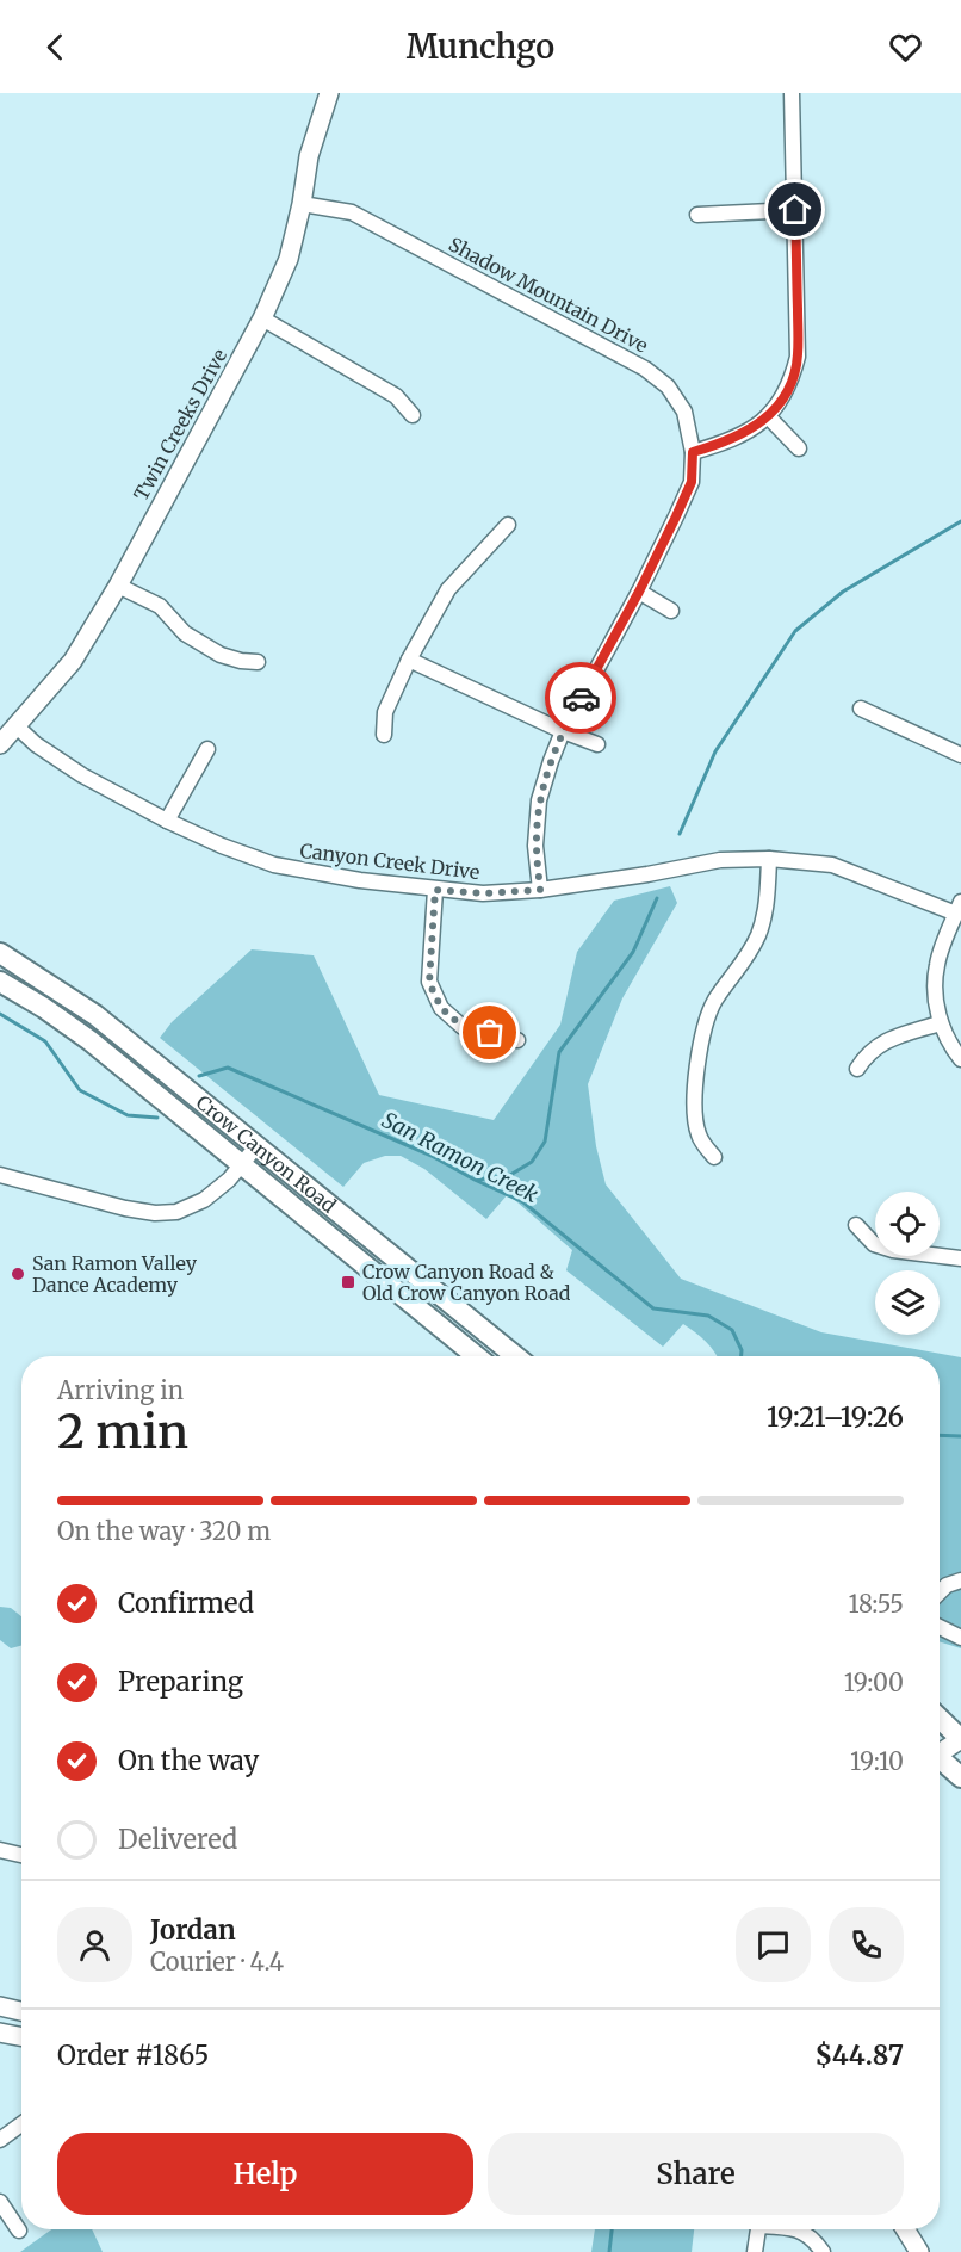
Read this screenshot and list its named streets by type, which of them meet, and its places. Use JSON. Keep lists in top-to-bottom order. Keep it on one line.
{"streets":{"main road":["Crow Canyon Road"],"street":["Shadow Mountain Drive","Twin Creeks Drive","Canyon Creek Drive"]},"crossings":[["Shadow Mountain Drive","Twin Creeks Drive"],["Shadow Mountain Drive","Canyon Creek Drive"],["Twin Creeks Drive","Canyon Creek Drive"]],"water":["San Ramon Creek"],"places":{"other":["San Ramon Valley Dance Academy"],"transit":["Crow Canyon Road & Old Crow Canyon Road"]},"page":{"header":"Munchgo","heading":["2 min","Arriving in","19:21–19:26"],"panel":["Jordan","Courier · 4.4","Order #1865","$44.87"],"bar":"On the way · 320 m","list":[["Confirmed","18:55"],["Preparing","19:00"],["On the way","19:10"],"Delivered"],"buttons":["Help","Share"]}}
